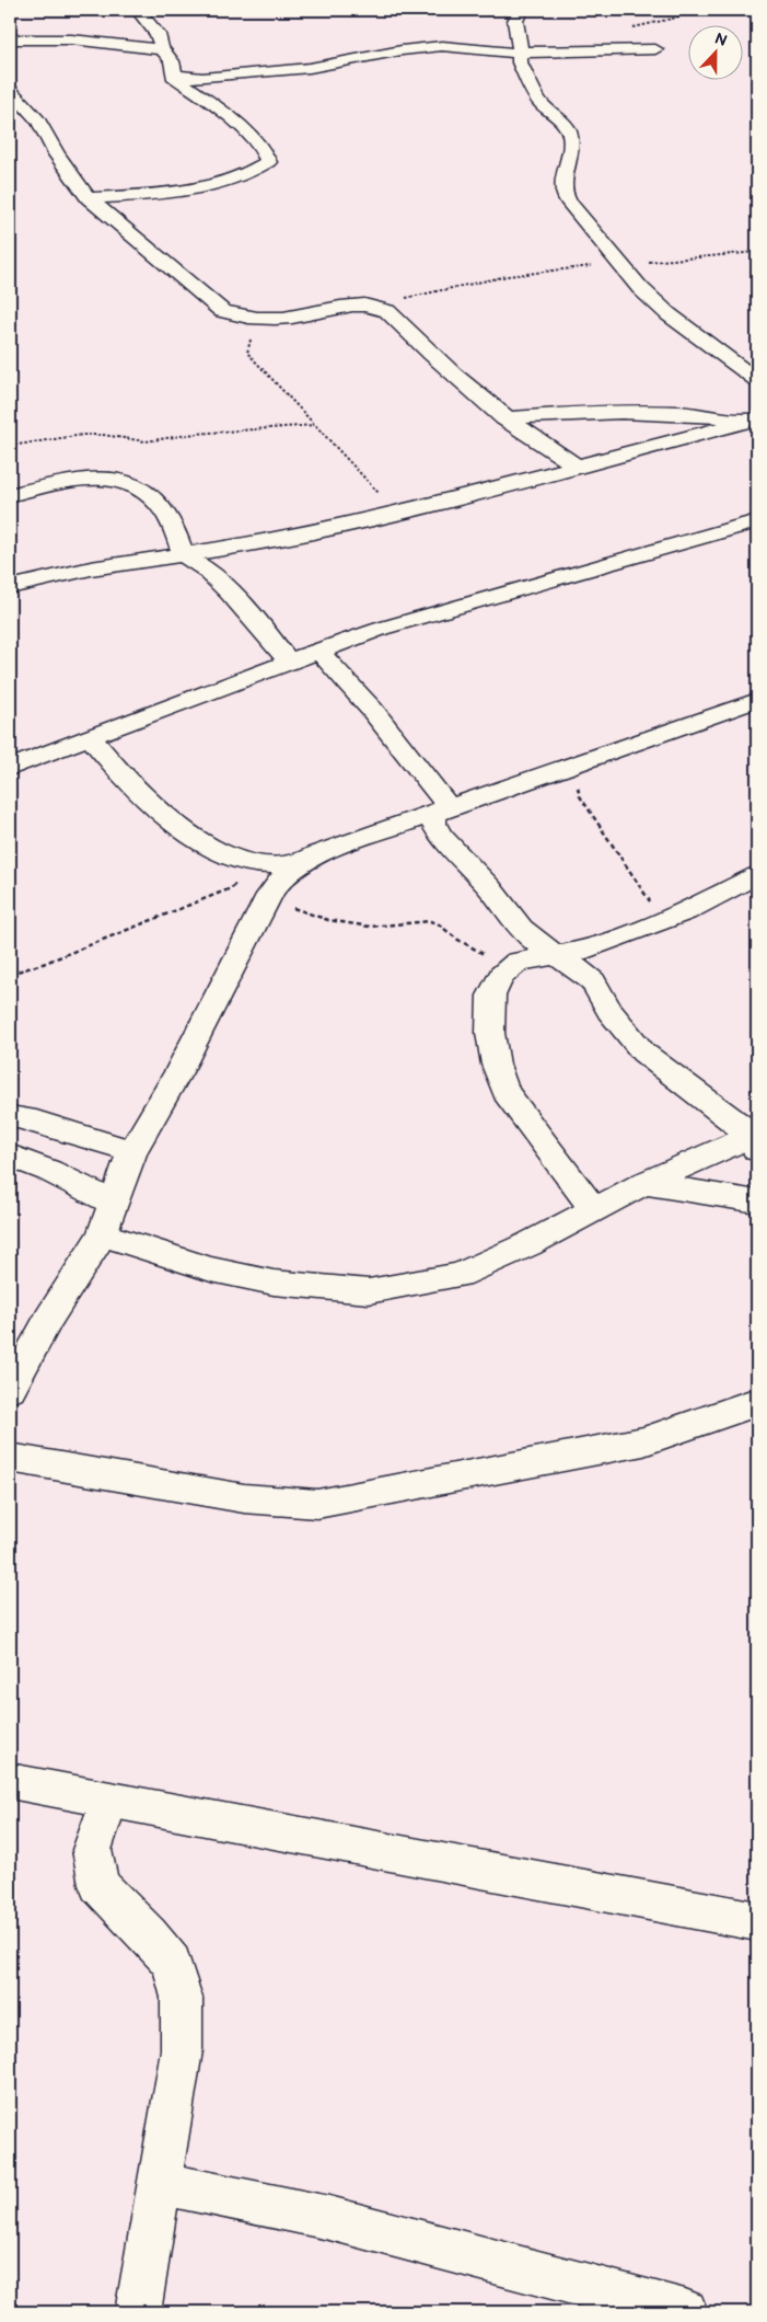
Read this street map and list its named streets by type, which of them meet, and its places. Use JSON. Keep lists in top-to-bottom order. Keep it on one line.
{"north":"top"}
